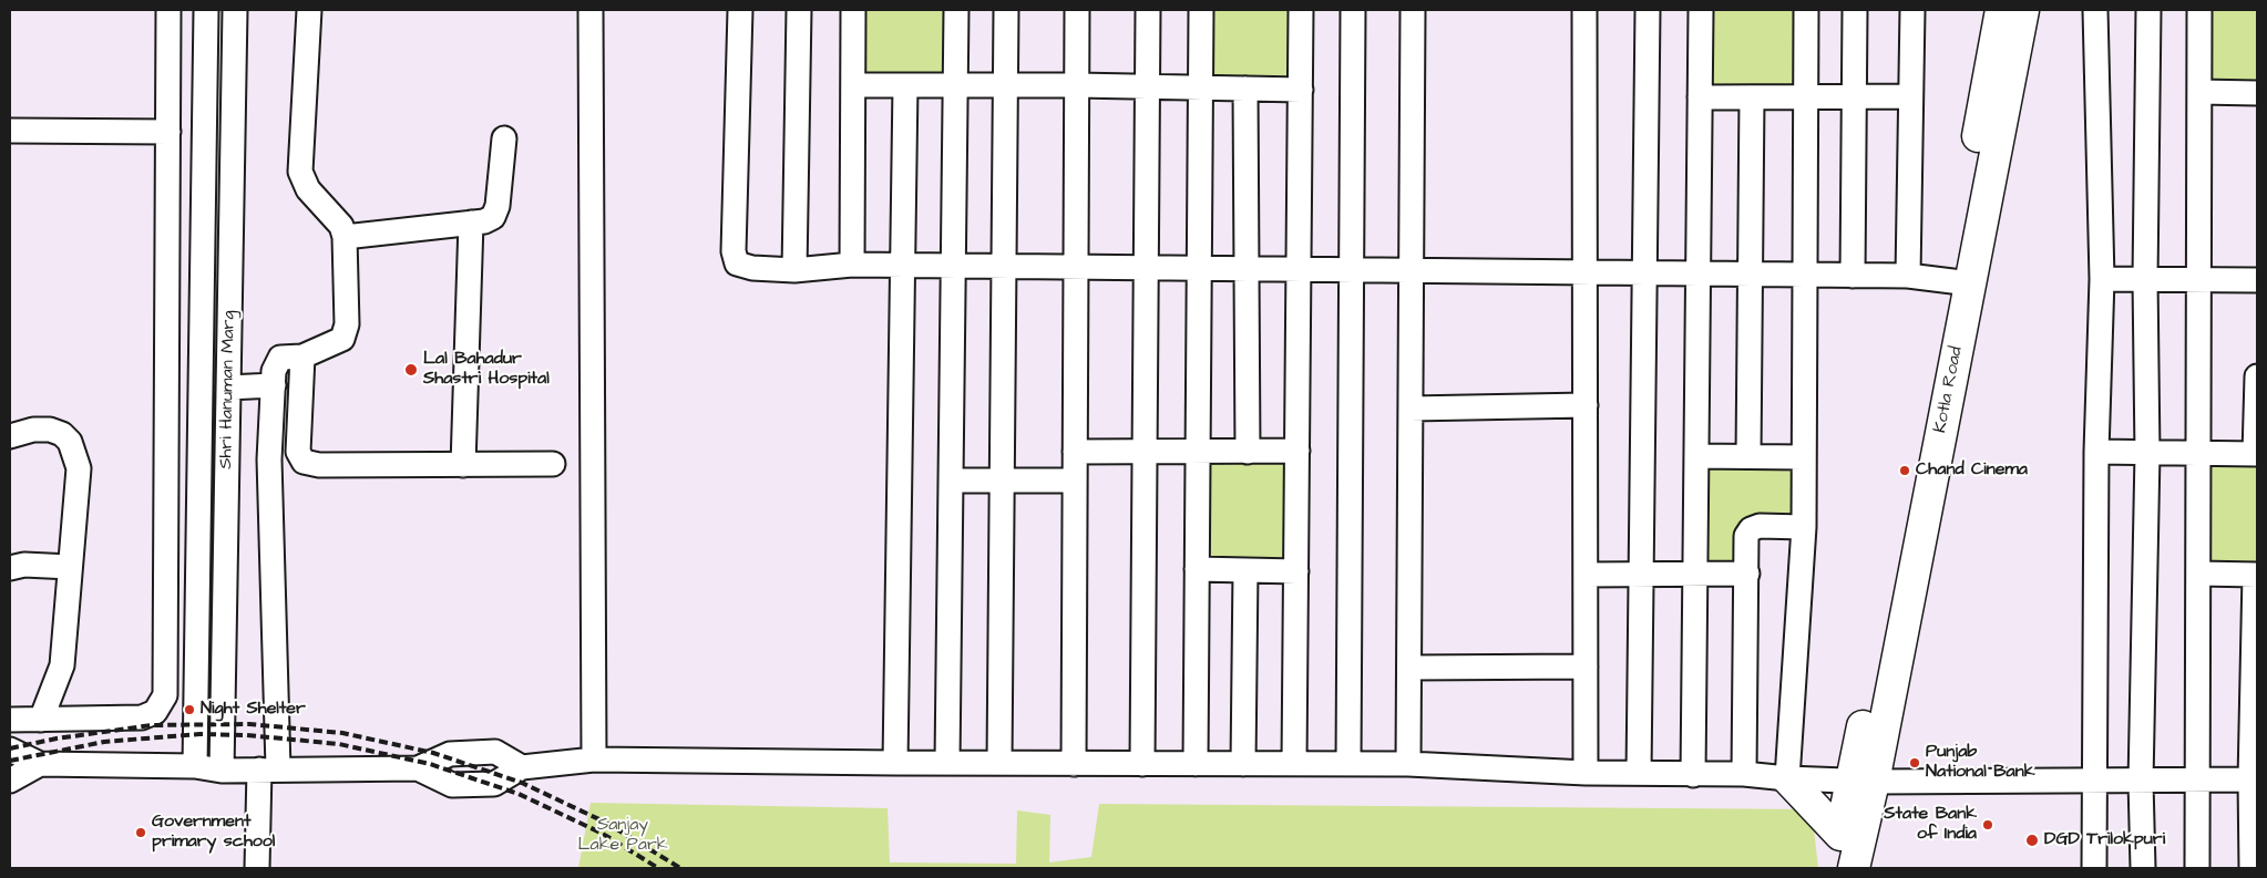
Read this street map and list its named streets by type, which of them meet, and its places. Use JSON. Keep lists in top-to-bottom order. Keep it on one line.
{"streets":{"main road":["Kotla Road"],"street":["Shri Hanuman Marg"]},"parks":["Sanjay Lake Park"],"places":["Lal Bahadur Shastri Hospital","Chand Cinema","Night Shelter","Punjab National Bank","State Bank of India","Government primary school","DGD Trilokpuri"]}
